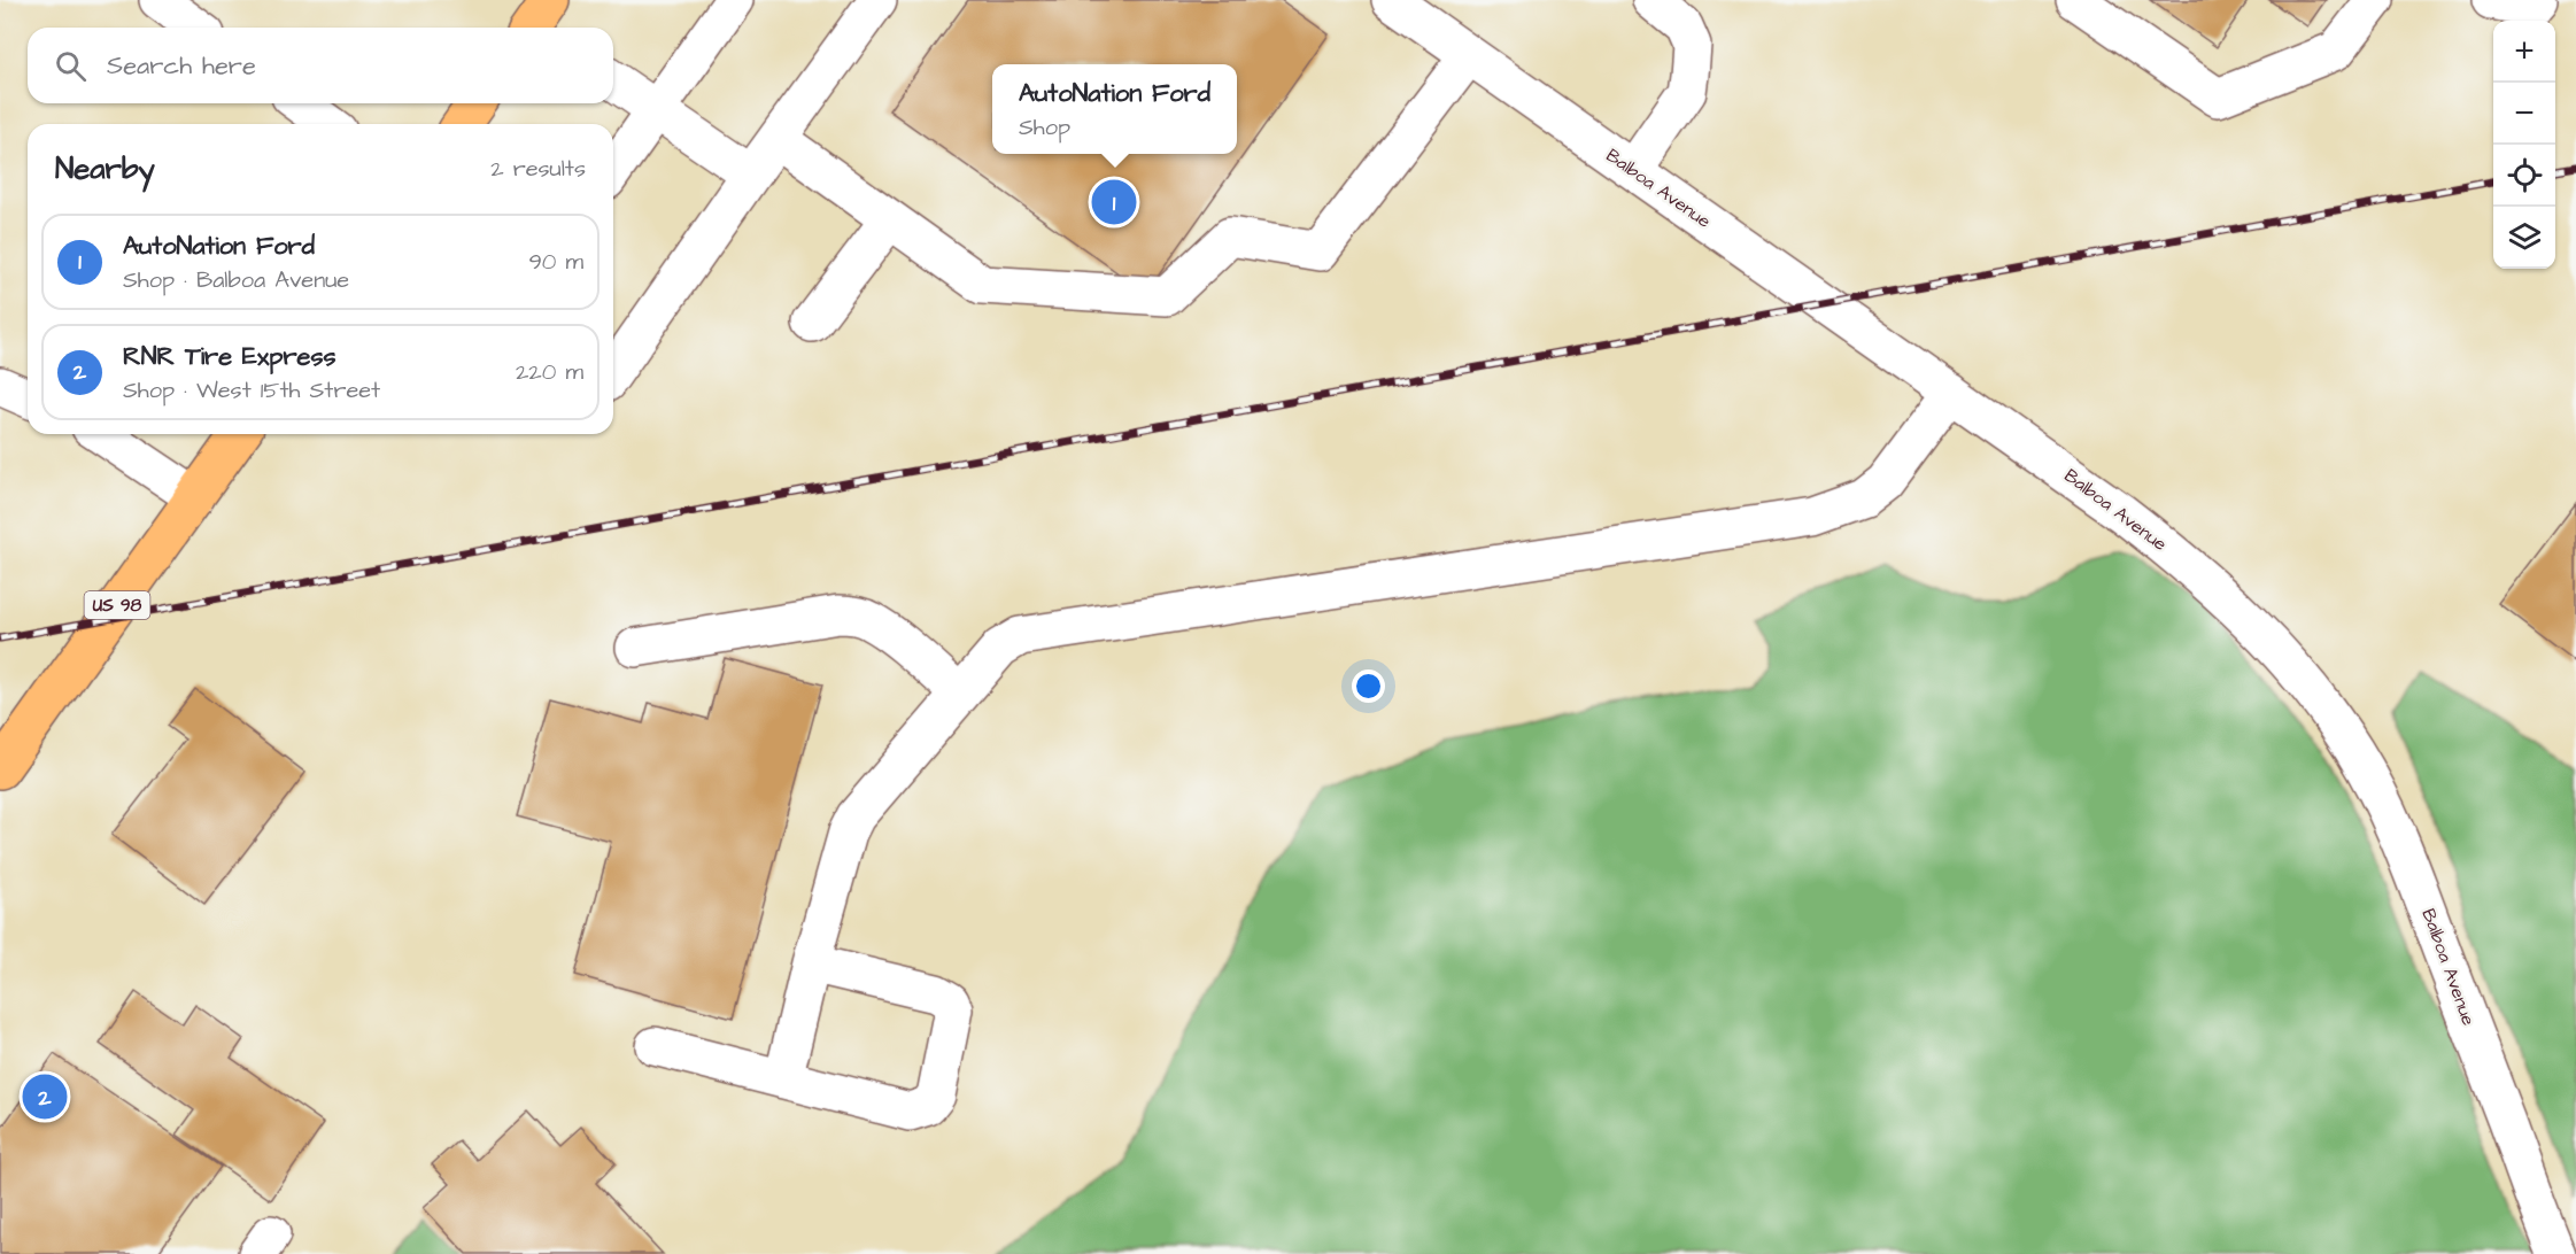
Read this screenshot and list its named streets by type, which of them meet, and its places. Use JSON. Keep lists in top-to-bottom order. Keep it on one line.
{"streets":{"highway":["US 98"],"street":["Balboa Avenue"]},"page":{"map_buttons":["+","−"],"search":"Search here","popup":["AutoNation Ford","Shop"],"heading":["Nearby","2 results"],"pins":["1","2"],"list":[{"mark":"1","name":"AutoNation Ford","note":"Shop · Balboa Avenue","value":"90 m"},{"mark":"2","name":"RNR Tire Express","note":"Shop · West 15th Street","value":"220 m"}]}}
